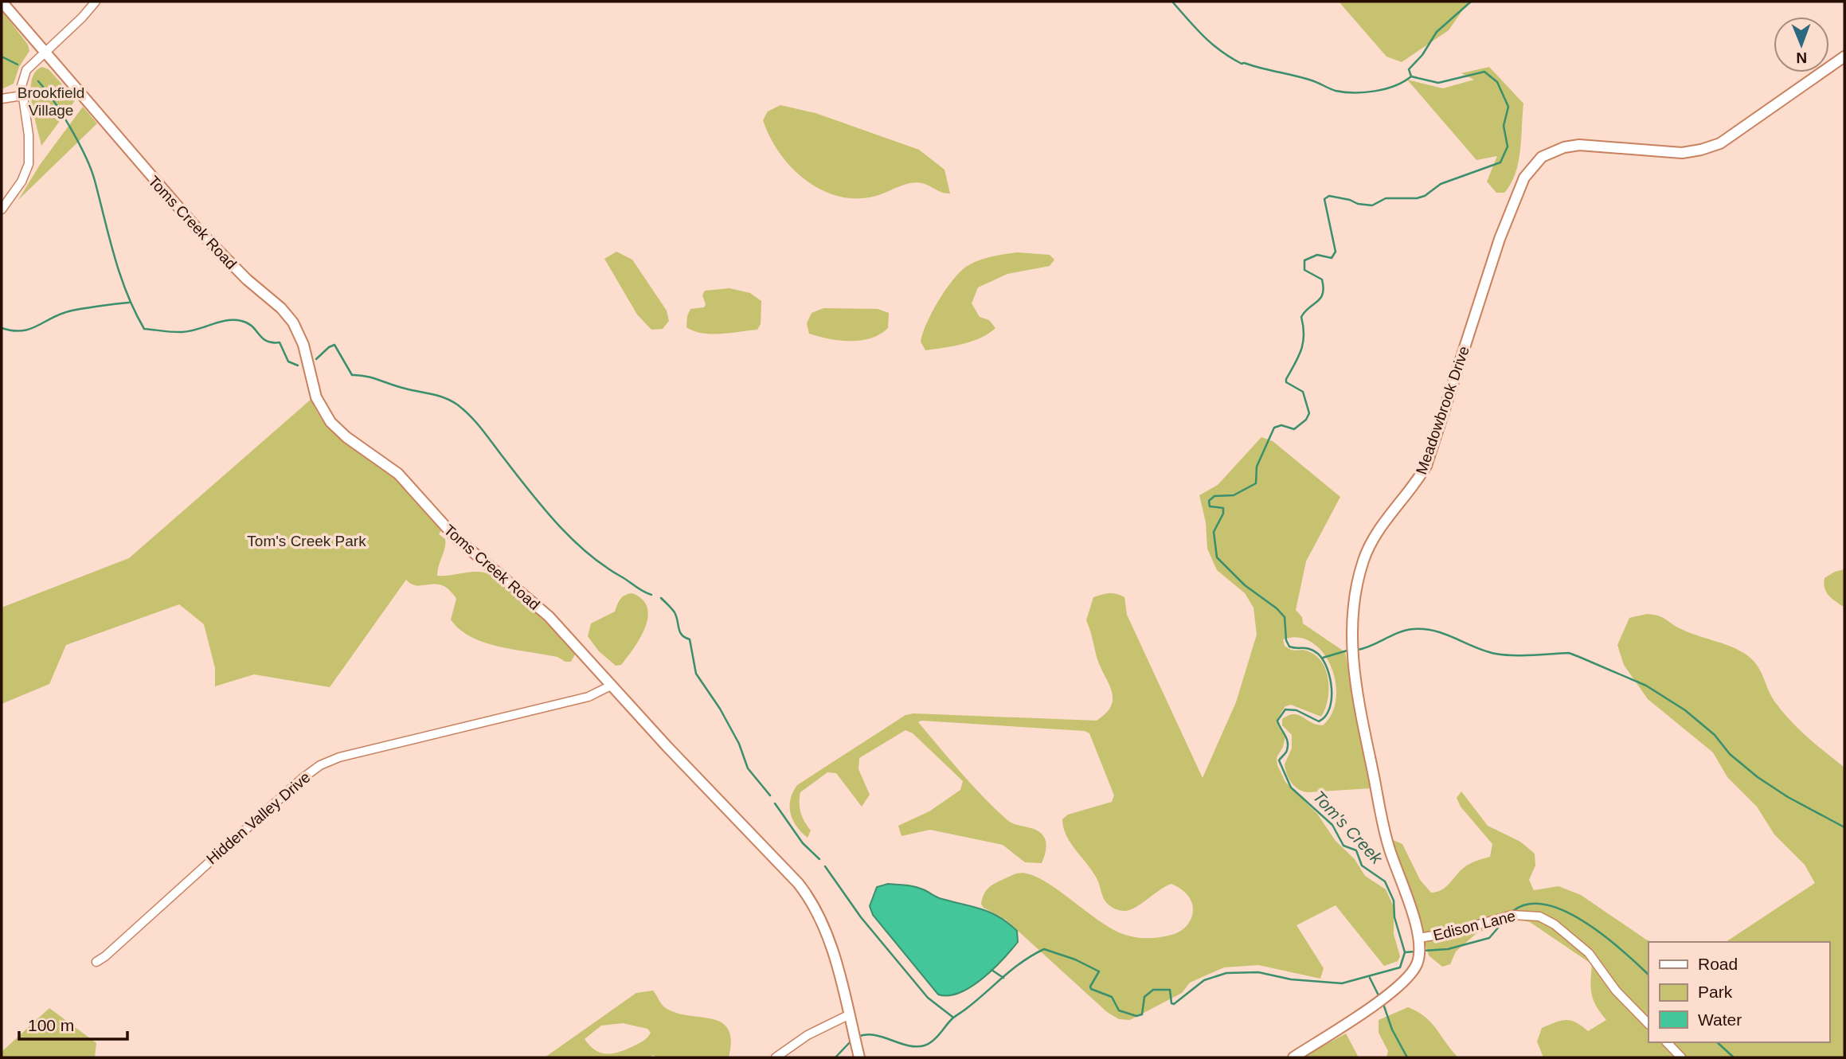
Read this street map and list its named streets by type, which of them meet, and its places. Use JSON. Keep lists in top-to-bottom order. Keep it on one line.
{"streets":{"street":["Toms Creek Road","Meadowbrook Drive","Hidden Valley Drive","Edison Lane"]},"crossings":[["Toms Creek Road","Hidden Valley Drive"],["Meadowbrook Drive","Edison Lane"]],"water":["Tom's Creek"],"parks":["Brookfield Village","Tom's Creek Park"],"legend":["Road","Park","Water"],"scale_bar":"100 m","north":"bottom"}
